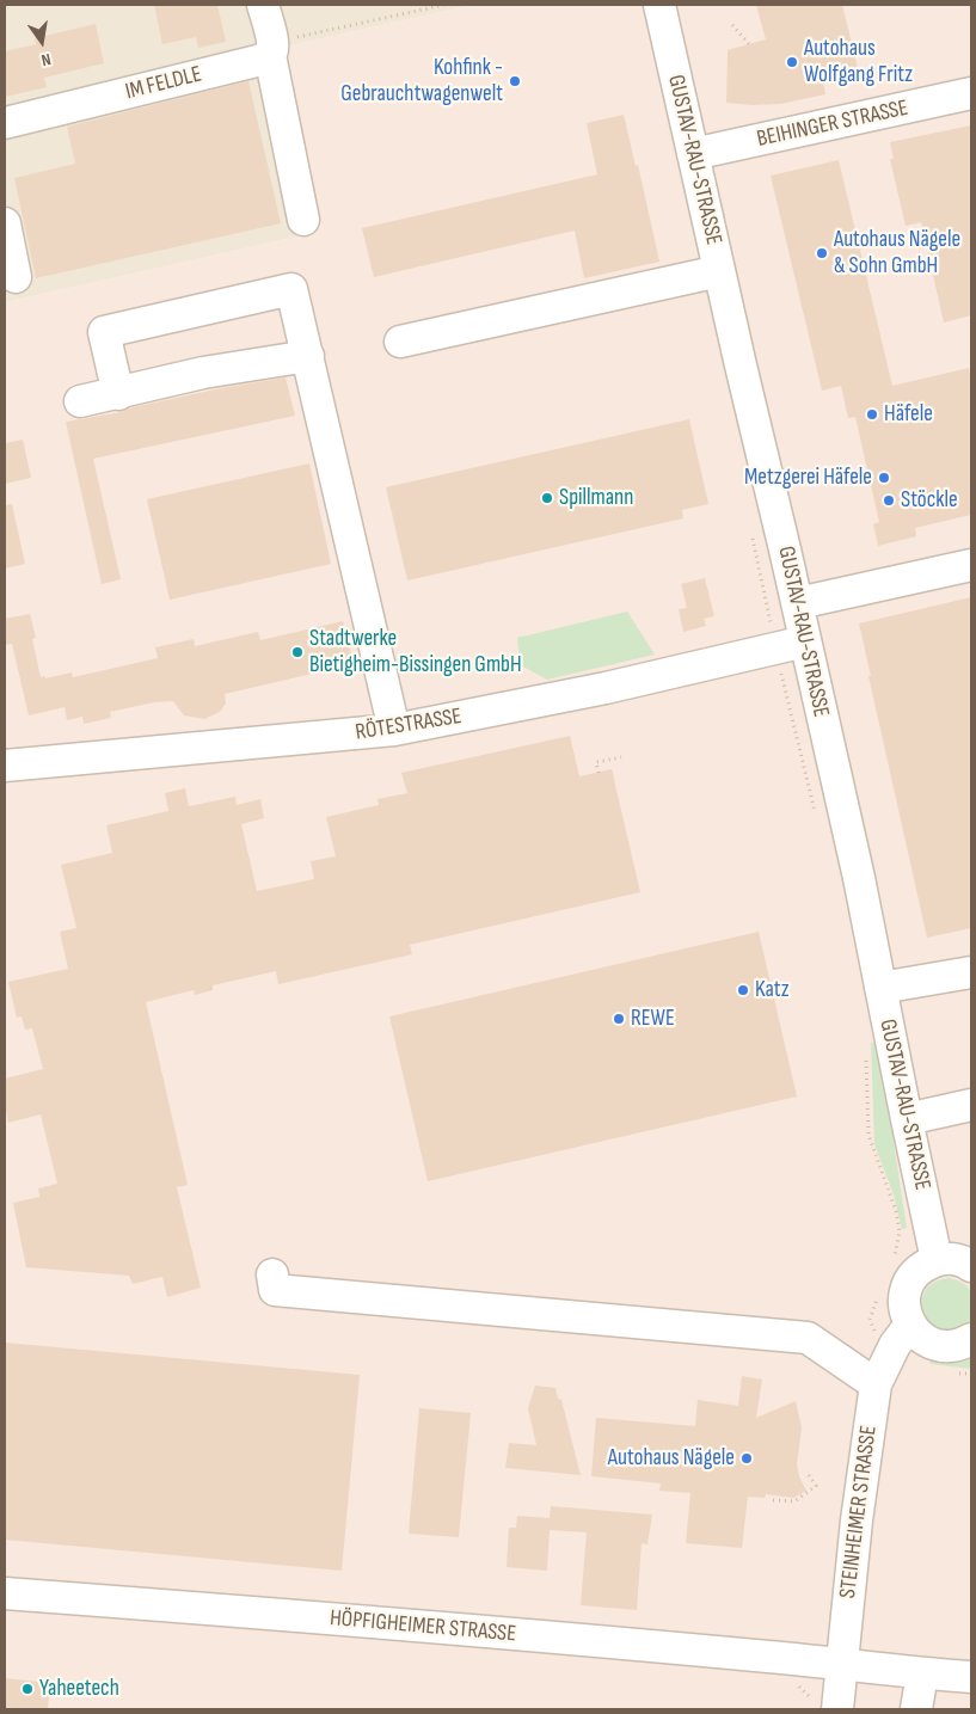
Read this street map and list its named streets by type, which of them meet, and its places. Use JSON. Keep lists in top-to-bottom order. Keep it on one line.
{"streets":{"street":["IM FELDLE","BEIHINGER STRASSE","GUSTAV-RAU-STRASSE","RÖTESTRASSE","STEINHEIMER STRASSE","HÖPFIGHEIMER STRASSE"]},"crossings":[["BEIHINGER STRASSE","GUSTAV-RAU-STRASSE"],["GUSTAV-RAU-STRASSE","RÖTESTRASSE"],["STEINHEIMER STRASSE","HÖPFIGHEIMER STRASSE"]],"places":["Autohaus Wolfgang Fritz","Kohfink - Gebrauchtwagenwelt","Autohaus Nägele & Sohn GmbH","Häfele","Metzgerei Häfele","Spillmann","Stöckle","Stadtwerke Bietigheim-Bissingen GmbH","Katz","REWE","Autohaus Nägele","Yaheetech"],"north":"bottom"}
